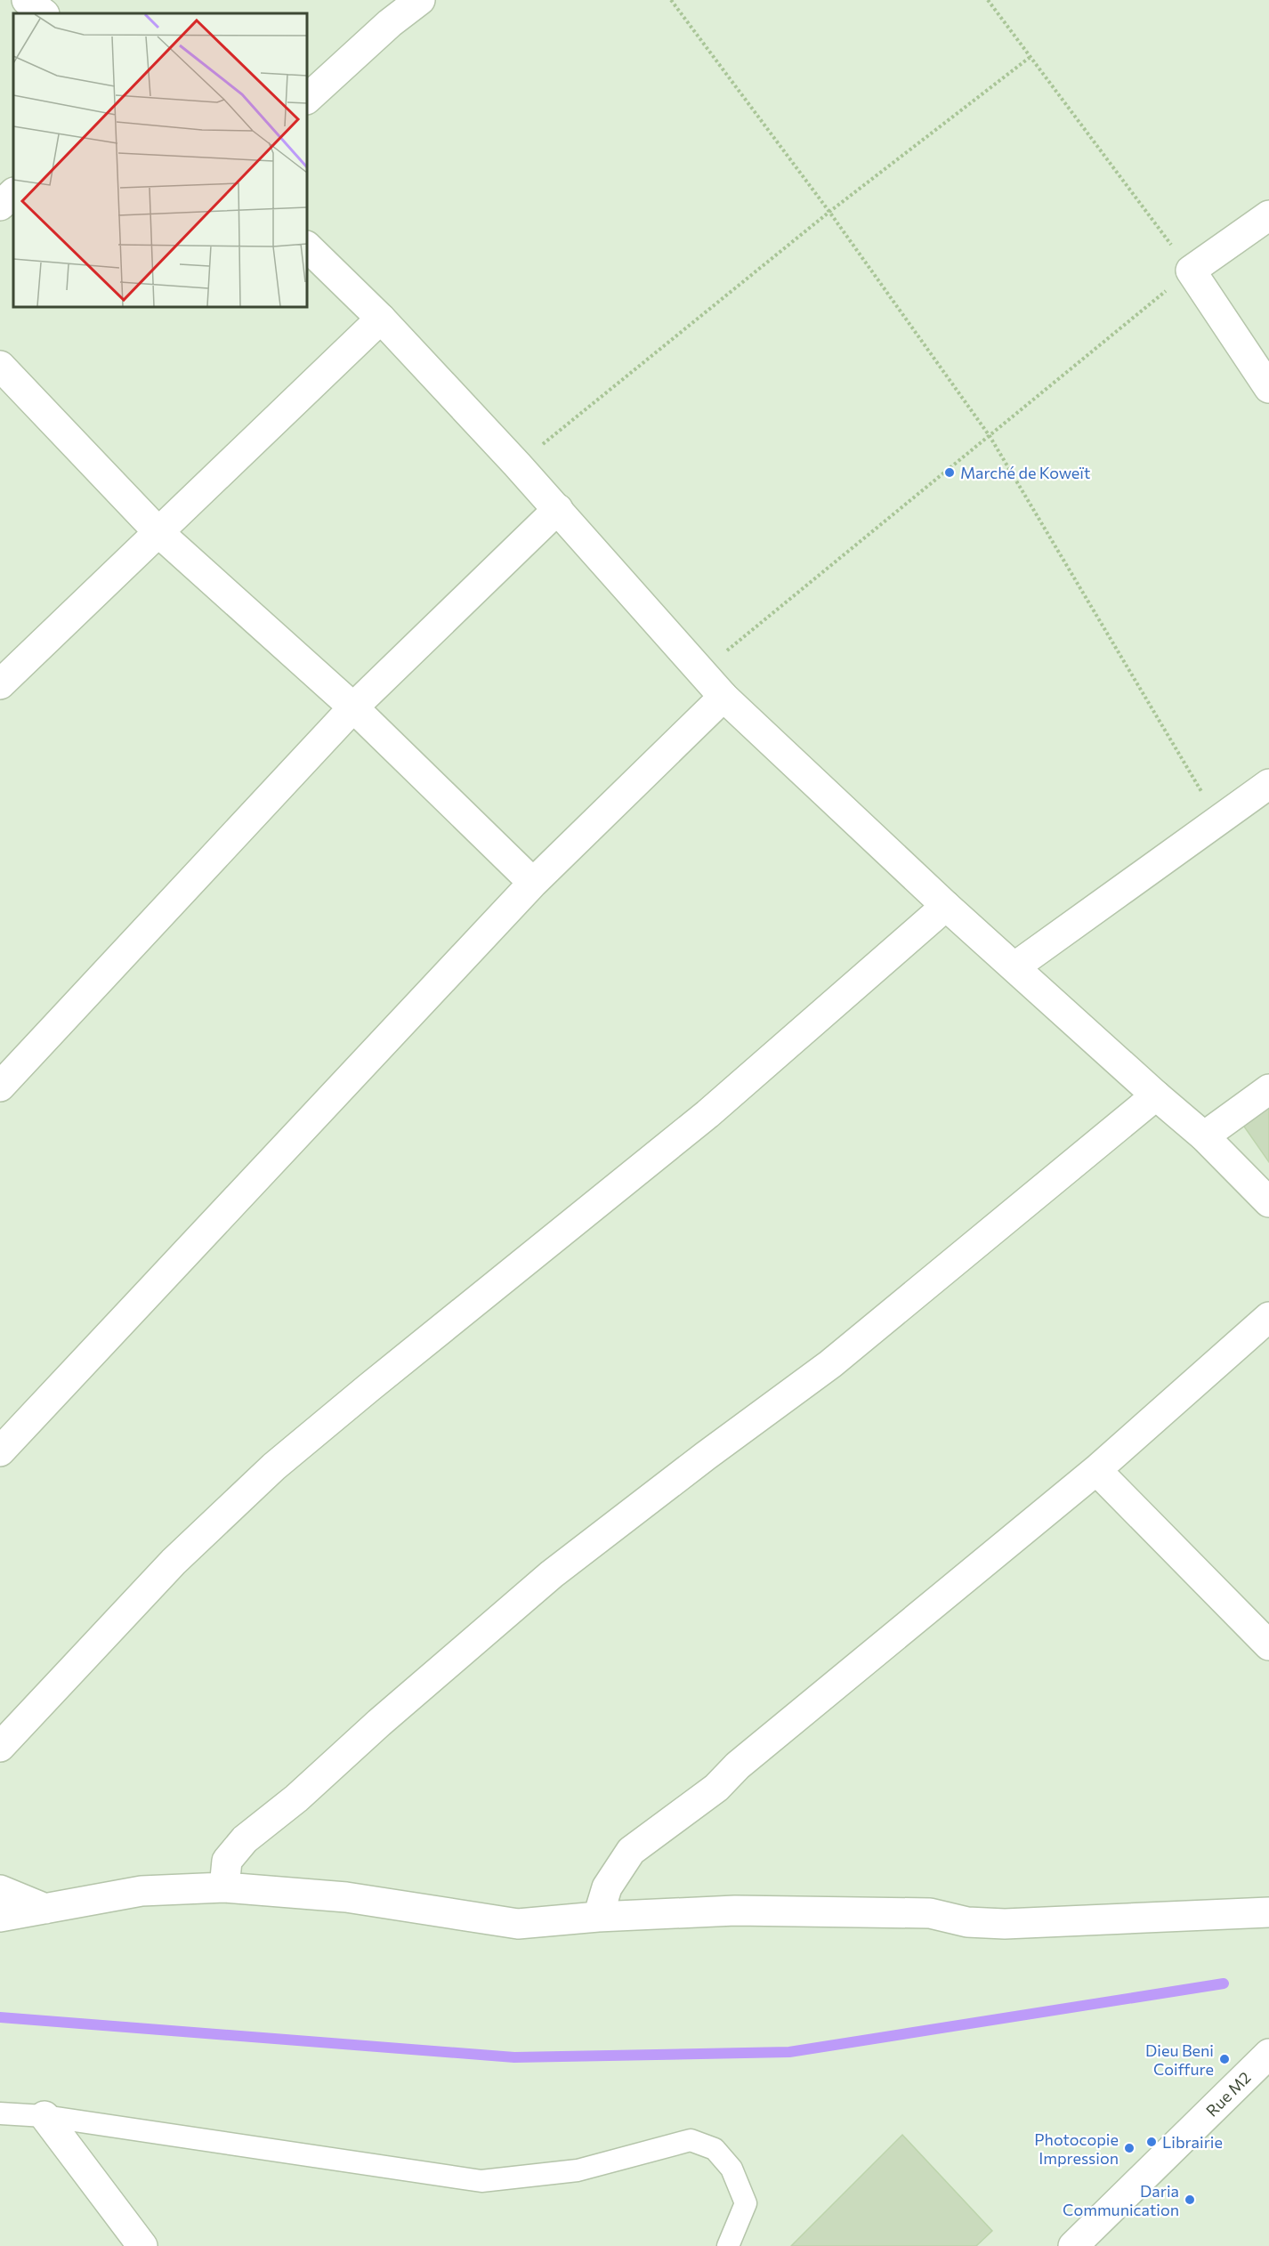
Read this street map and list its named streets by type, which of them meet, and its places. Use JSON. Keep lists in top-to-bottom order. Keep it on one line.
{"streets":{"street":["Rue M2"]},"places":["Marché de Koweït","Dieu Beni Coiffure","Librairie","Photocopie Impression","Daria Communication"]}
